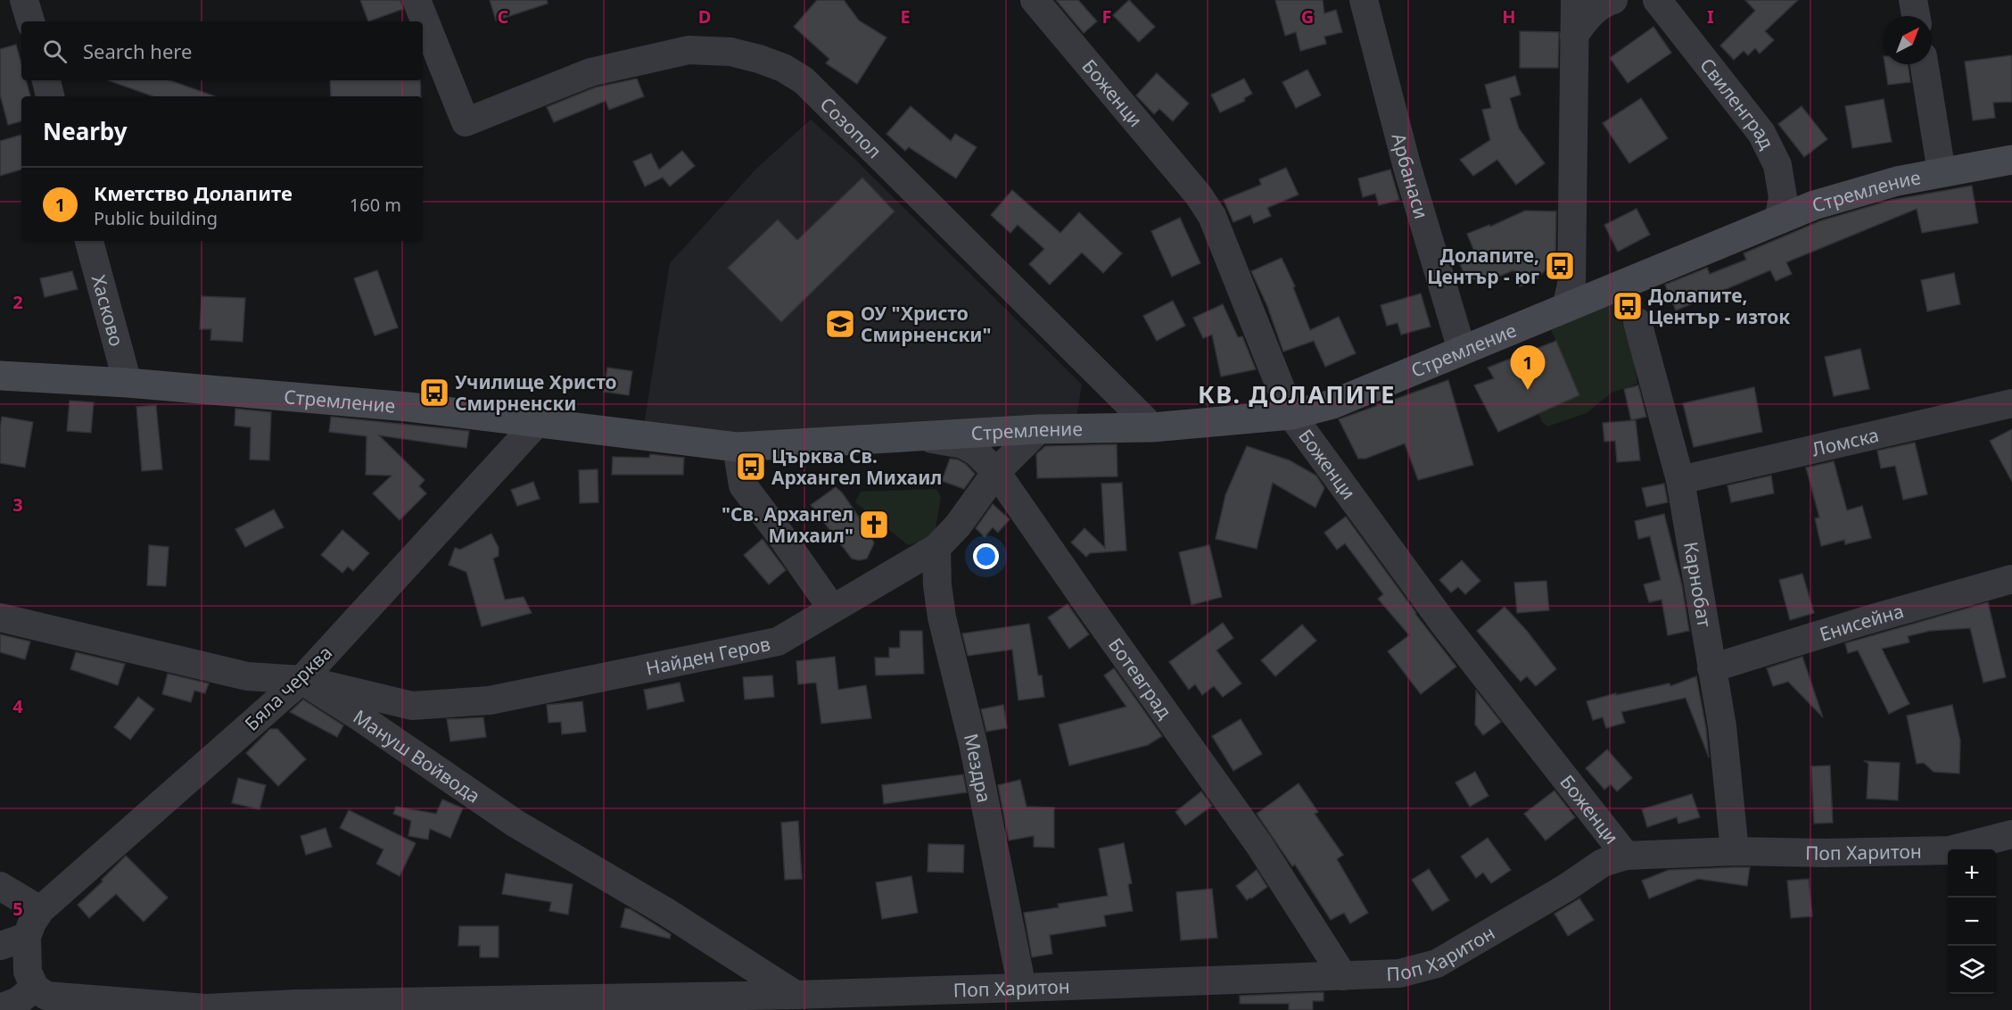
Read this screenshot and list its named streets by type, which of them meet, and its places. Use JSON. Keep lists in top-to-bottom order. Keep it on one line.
{"streets":{"street":["Боженци","Свиленград","Созопол","Арбанаси","Стремление","Хасково","Ломска","Карнобат","Енисейна","Найден Геров","Ботевград","Бяла черква","Мануш Войвода","Мездра","Поп Харитон"]},"crossings":[["Боженци","Стремление"],["Боженци","Поп Харитон"],["Свиленград","Стремление"],["Созопол","Стремление"],["Арбанаси","Стремление"],["Стремление","Хасково"],["Стремление","Найден Геров"],["Стремление","Ботевград"],["Стремление","Бяла черква"],["Ломска","Карнобат"],["Карнобат","Енисейна"],["Карнобат","Поп Харитон"],["Найден Геров","Ботевград"],["Найден Геров","Бяла черква"],["Найден Геров","Мануш Войвода"],["Найден Геров","Мездра"],["Ботевград","Поп Харитон"],["Бяла черква","Мануш Войвода"],["Мануш Войвода","Поп Харитон"],["Мездра","Поп Харитон"]],"districts":["КВ. ДОЛАПИТЕ"],"places":{"bus stop":["Долапите, Център - юг","Долапите, Център - изток","Училище Христо Смирненски","Църква Св. Архангел Михаил"],"school or university":["ОУ \"Христо Смирненски\""],"church":["\"Св. Архангел Михаил\""]},"north":"top right","page":{"search":"Search here","heading":"Nearby","list":[{"mark":"1","name":"Кметство Долапите","note":"Public building","value":"160 m"}],"pins":"1","map_buttons":["+","−"]},"grid":{"columns":["C","D","E","F","G","H","I"],"rows":["2","3","4","5"]}}
